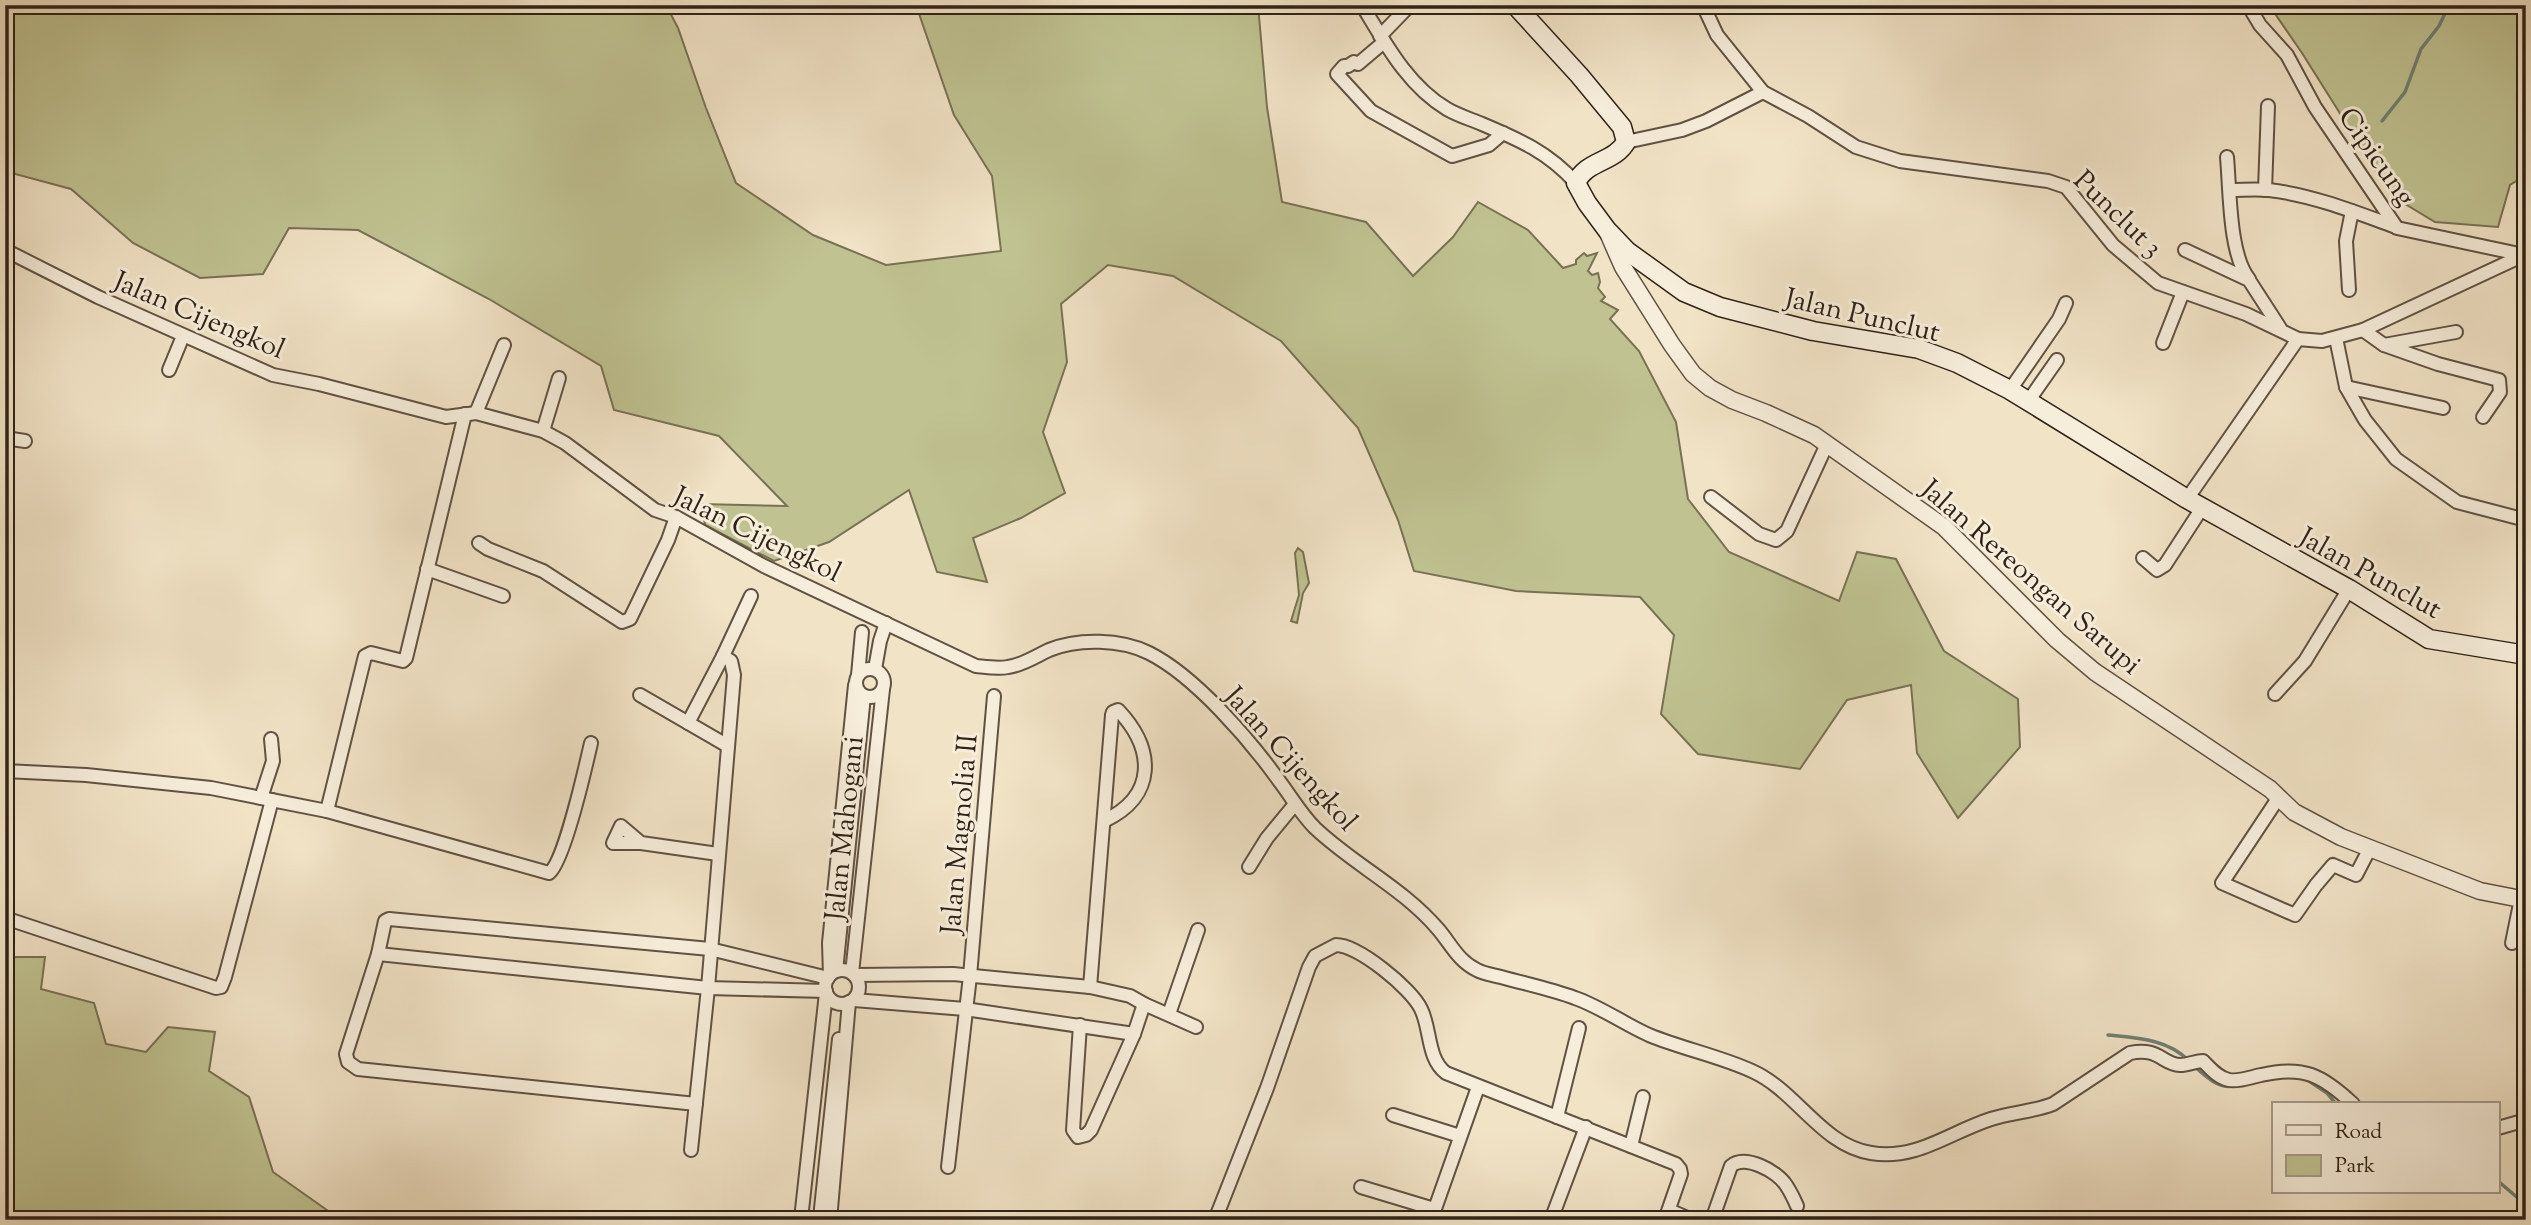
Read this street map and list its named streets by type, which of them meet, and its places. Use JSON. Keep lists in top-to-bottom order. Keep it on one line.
{"streets":{"main road":["Jalan Punclut"],"street":["Cipicung","Punclut 3","Jalan Cijengkol","Jalan Rereongan Sarupi","Jalan Mahogani","Jalan Magnolia II"]},"crossings":[["Jalan Punclut","Jalan Rereongan Sarupi"]],"legend":["Road","Park"]}
